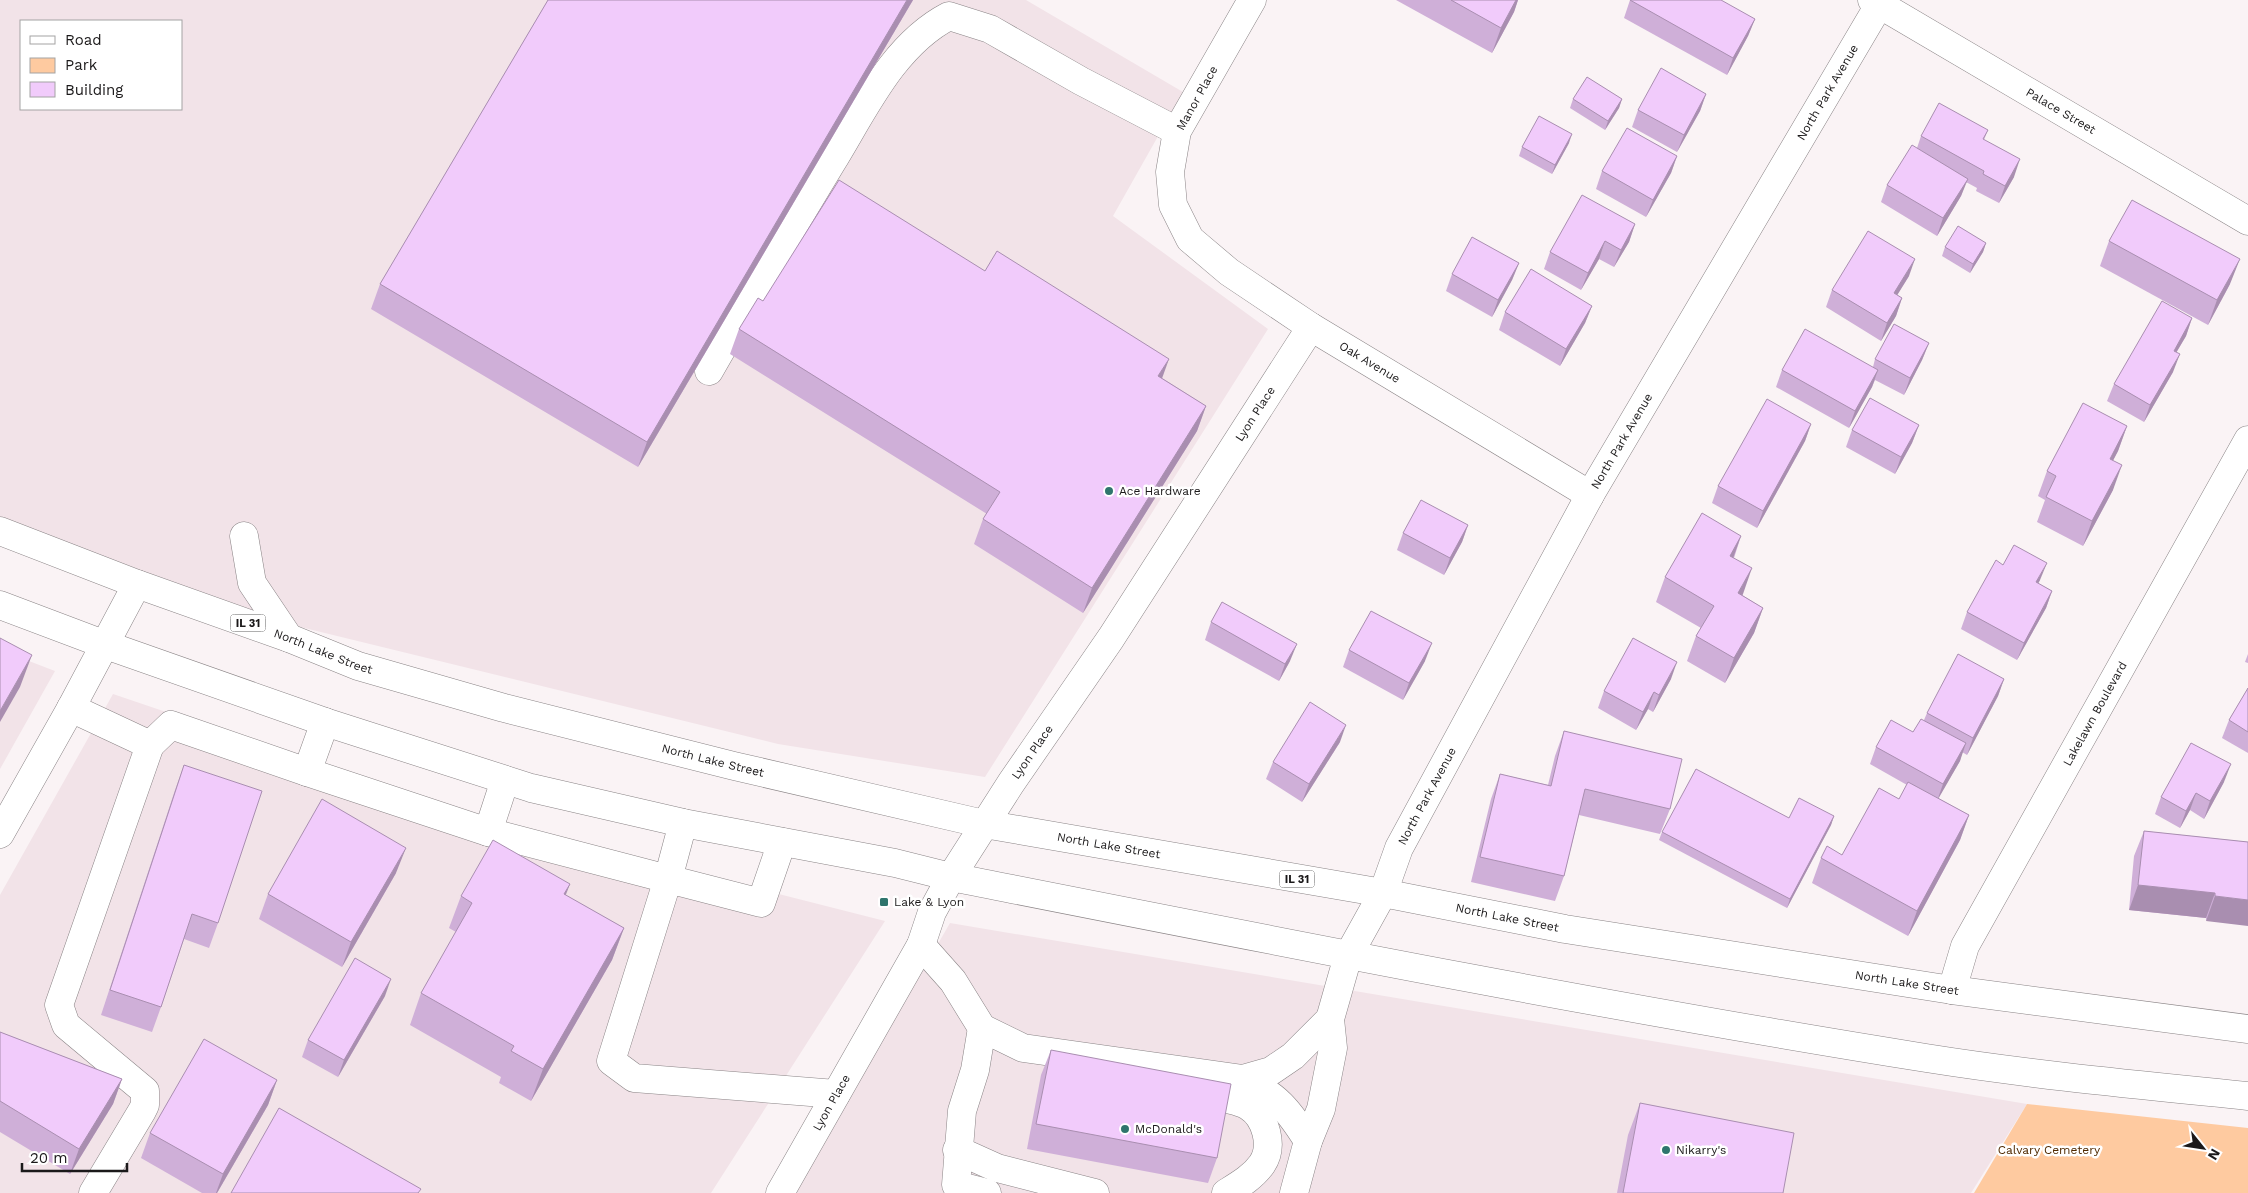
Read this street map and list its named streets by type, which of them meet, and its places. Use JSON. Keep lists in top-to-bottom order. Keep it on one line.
{"streets":{"main road":["North Park Avenue","Manor Place","Palace Street","Oak Avenue","Lyon Place","IL 31","North Lake Street","Lakelawn Boulevard"]},"crossings":[["North Park Avenue","Palace Street"],["North Park Avenue","Oak Avenue"],["North Park Avenue","North Lake Street"],["Manor Place","Oak Avenue"],["Oak Avenue","Lyon Place"],["Lyon Place","North Lake Street"],["North Lake Street","Lakelawn Boulevard"]],"parks":["Calvary Cemetery"],"places":{"other":["Ace Hardware","McDonald's","Nikarry's"],"transit":["Lake & Lyon"]},"legend":["Road","Park","Building"],"scale_bar":"20 m","north":"bottom right"}
